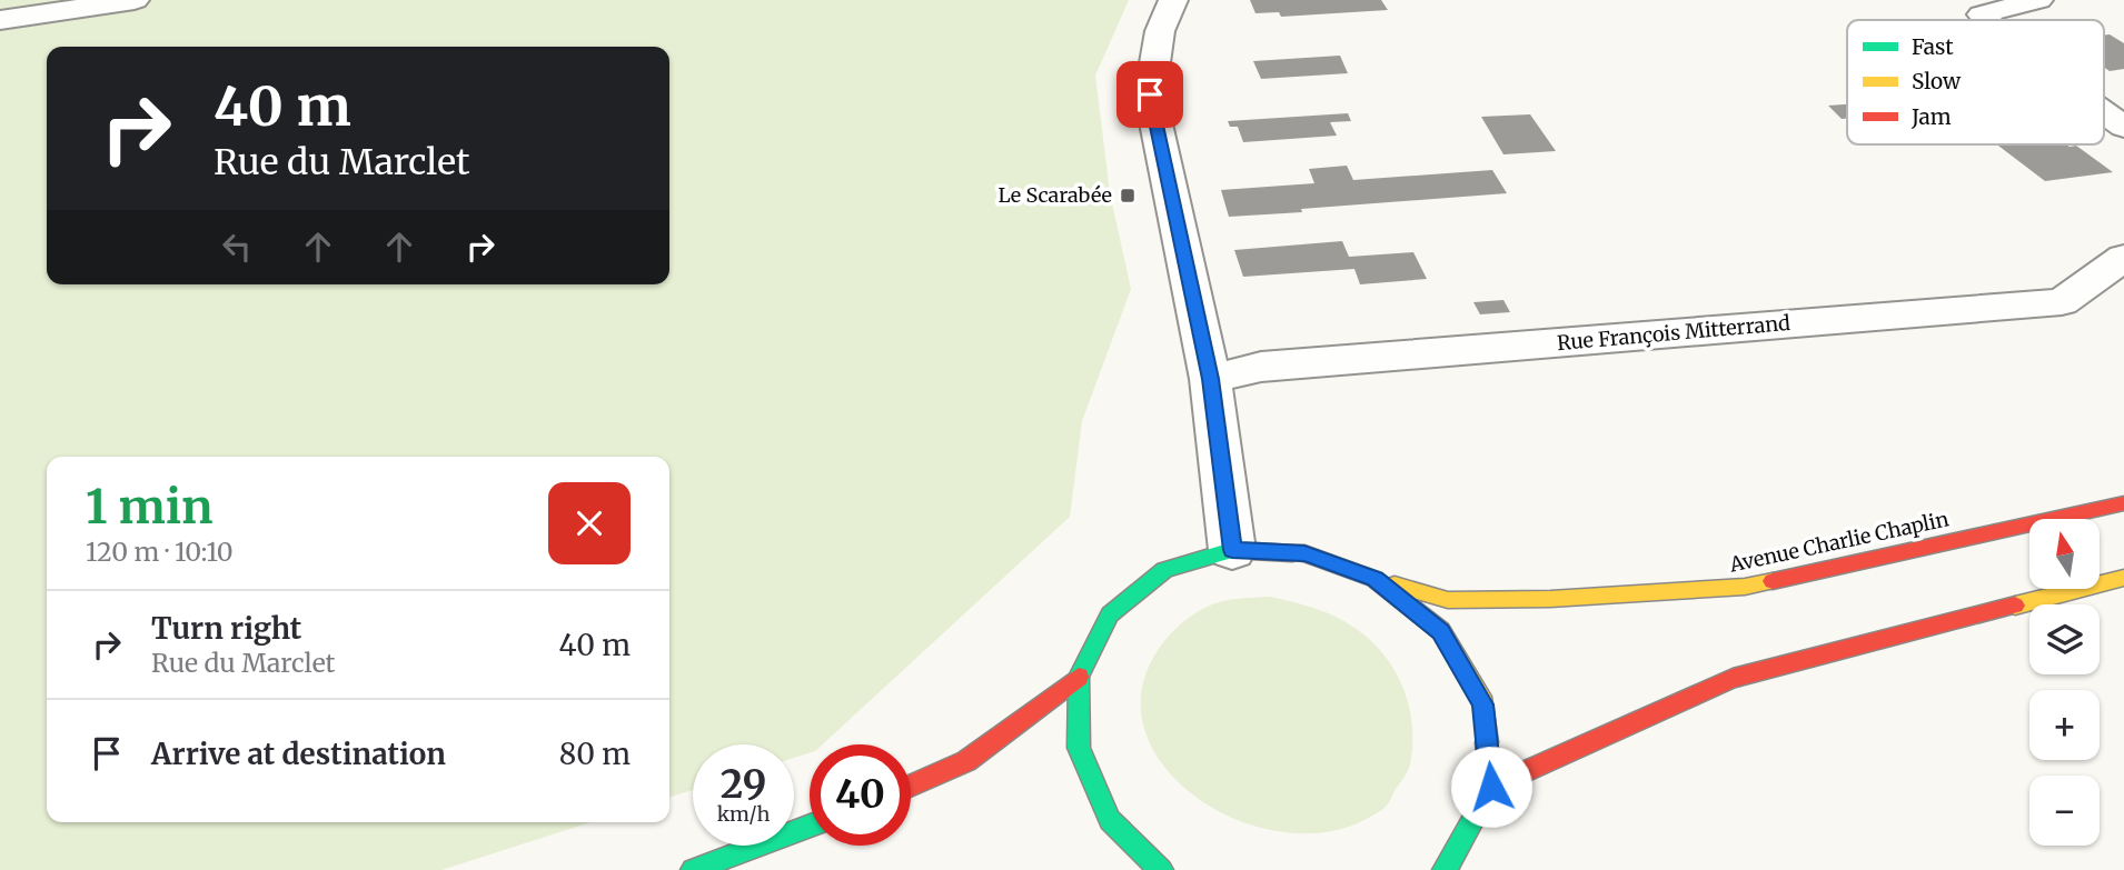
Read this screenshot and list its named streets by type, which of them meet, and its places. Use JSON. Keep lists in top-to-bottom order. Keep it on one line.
{"streets":{"street":["Rue François Mitterrand","Avenue Charlie Chaplin"]},"places":{"transit":["Le Scarabée"]},"legend":["Fast","Slow","Jam"],"north":"top","page":{"turn":["40 m","Rue du Marclet"],"heading":["1 min","120 m · 10:10"],"map_buttons":["+","−"],"list":[{"name":"Turn right","note":"Rue du Marclet","value":"40 m"},{"name":"Arrive at destination","value":"80 m"}],"speed":"29 km/h","limit":"40"}}
